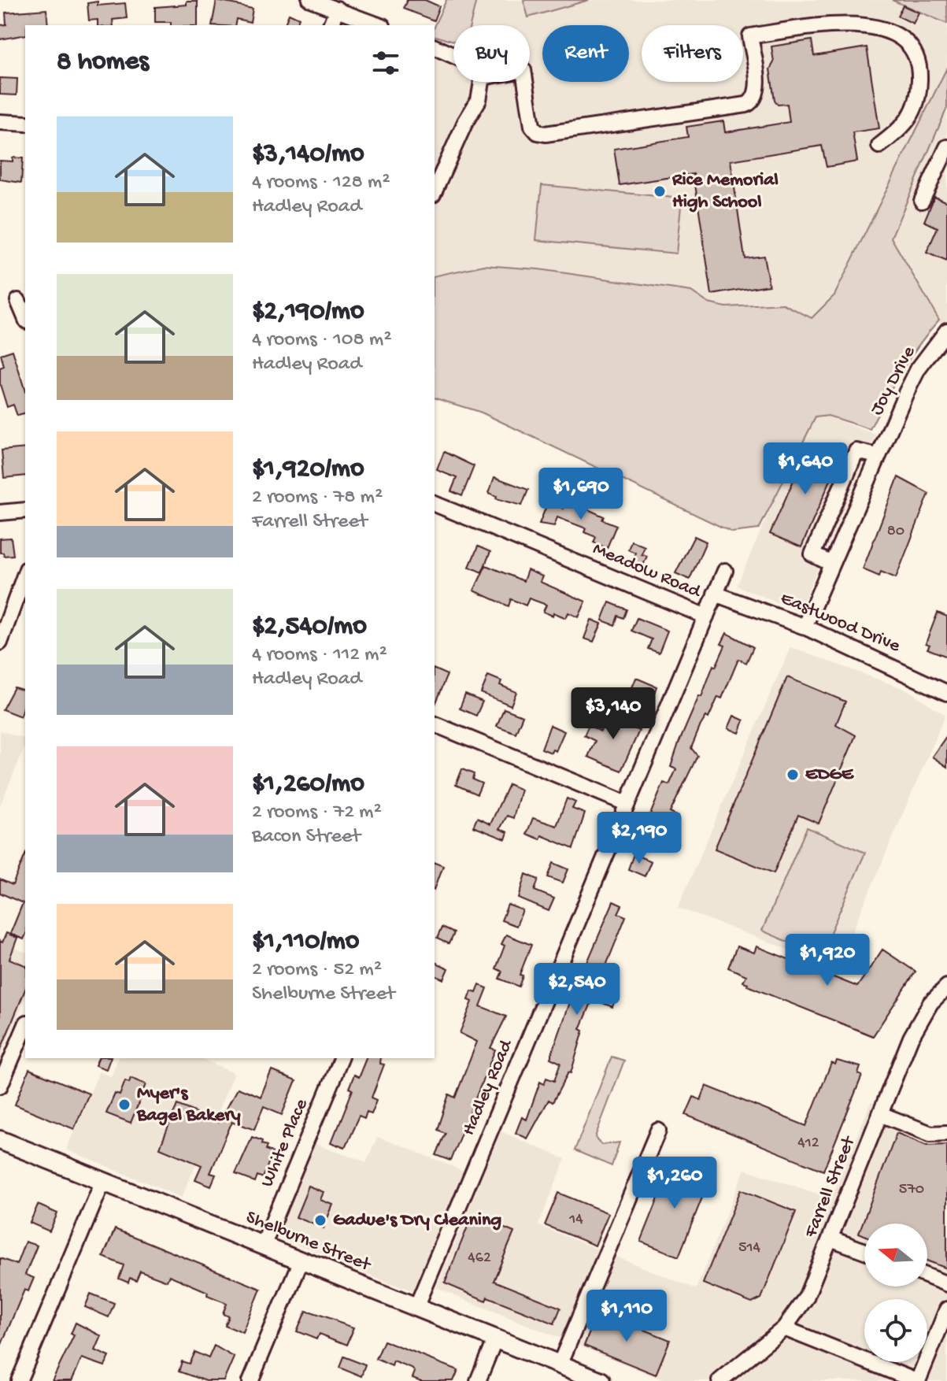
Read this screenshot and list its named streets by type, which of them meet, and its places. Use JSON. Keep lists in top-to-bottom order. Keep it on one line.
{"streets":{"main road":["Shelburne Street"],"street":["Joy Drive","Meadow Road","Eastwood Drive","Hadley Road","White Place","Farrell Street"]},"crossings":[["Joy Drive","Eastwood Drive"],["Meadow Road","Hadley Road"],["Eastwood Drive","Hadley Road"],["Hadley Road","Shelburne Street"],["White Place","Shelburne Street"]],"places":["Rice Memorial High School","EDGE","Myer's Bagel Bakery","Gadue's Dry Cleaning"],"house_numbers":["80","412","570","14","514","462"],"north":"left","page":{"chip":["Buy","Rent","Filters"],"heading":"8 homes","list":[{"name":"$3,140/mo","note":"4 rooms · 128 m² · Hadley Road"},{"name":"$2,190/mo","note":"4 rooms · 108 m² · Hadley Road"},{"name":"$1,920/mo","note":"2 rooms · 78 m² · Farrell Street"},{"name":"$2,540/mo","note":"4 rooms · 112 m² · Hadley Road"},{"name":"$1,260/mo","note":"2 rooms · 72 m² · Bacon Street"},{"name":"$1,110/mo","note":"2 rooms · 52 m² · Shelburne Street"}],"price":["$1,640","$1,690","$3,140","$2,190","$1,920","$2,540","$1,260","$1,110"]}}
